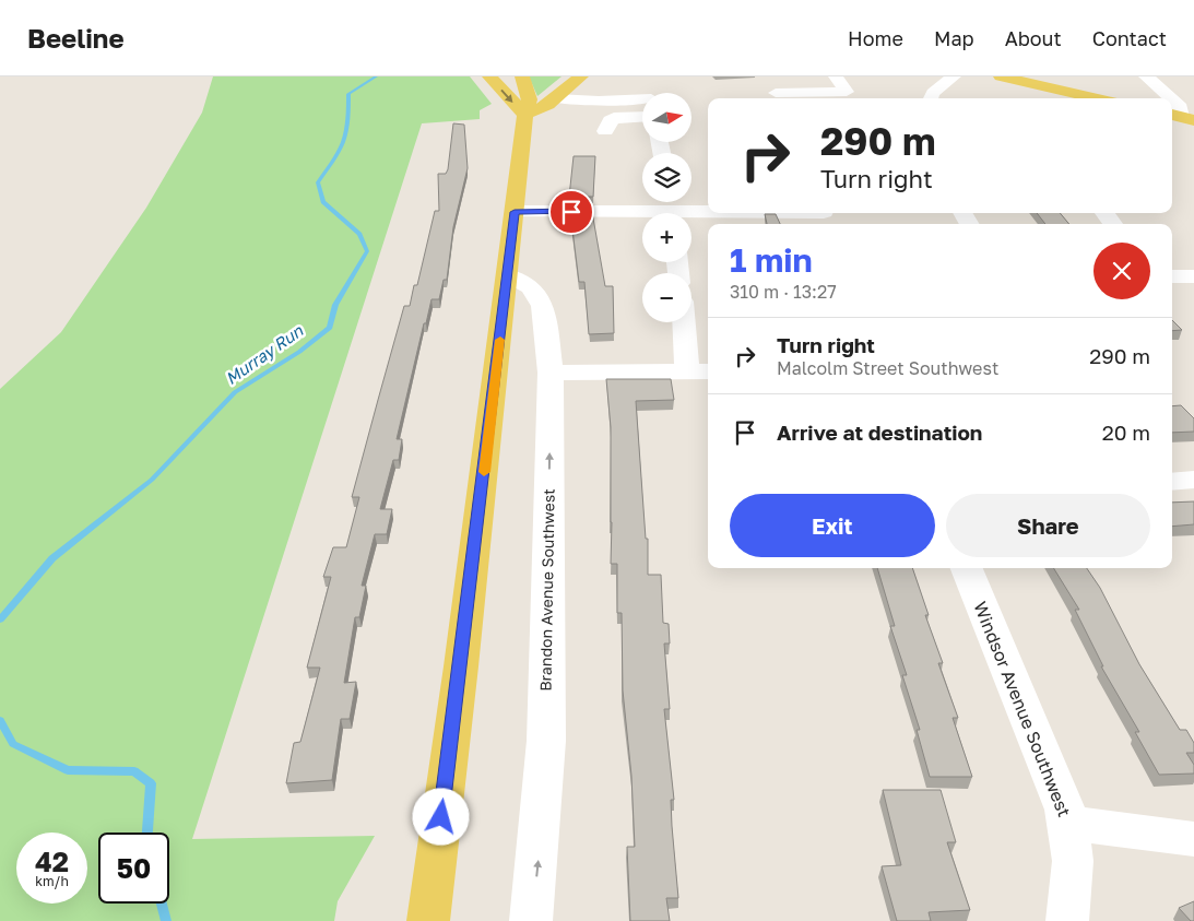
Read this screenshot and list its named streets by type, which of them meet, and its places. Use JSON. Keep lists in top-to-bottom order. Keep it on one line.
{"streets":{"street":["Brandon Avenue Southwest","Windsor Avenue Southwest"]},"one_way":["Brandon Avenue Southwest"],"water":["Murray Run"],"north":"right","page":{"header":"Beeline","nav":["Home","Map","About","Contact"],"map_buttons":["+","−"],"turn":["290 m","Turn right"],"heading":["1 min","310 m · 13:27"],"list":[{"name":"Turn right","note":"Malcolm Street Southwest","value":"290 m"},{"name":"Arrive at destination","value":"20 m"}],"buttons":["Exit","Share"],"speed":"42 km/h","limit":"50"}}
